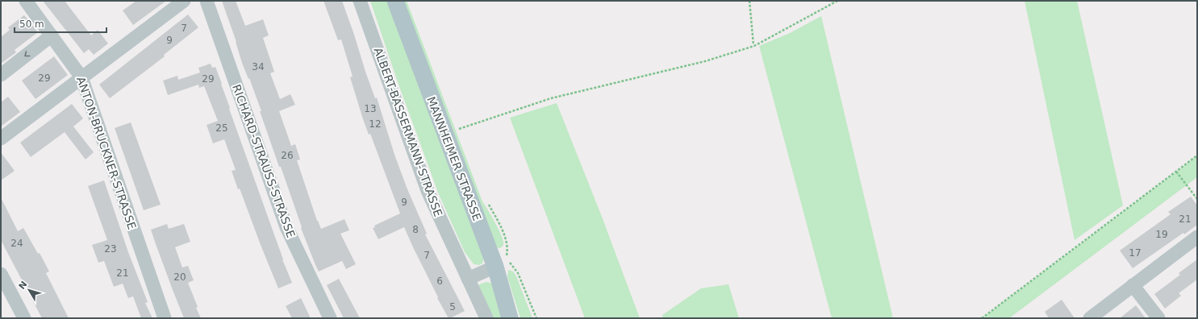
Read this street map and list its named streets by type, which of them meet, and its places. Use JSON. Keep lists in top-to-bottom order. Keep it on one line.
{"streets":{"main road":["MANNHEIMER STRASSE"],"street":["ALBERT-BASSERMANN-STRASSE","ANTON-BRUCKNER-STRASSE","RICHARD-STRAUSS-STRASSE"]},"house_numbers":["7","9","34","29","29","13","12","25","26","9","21","8","19","24","23","17","7","21","20","6","5"],"scale_bar":"50 m","north":"top left"}
